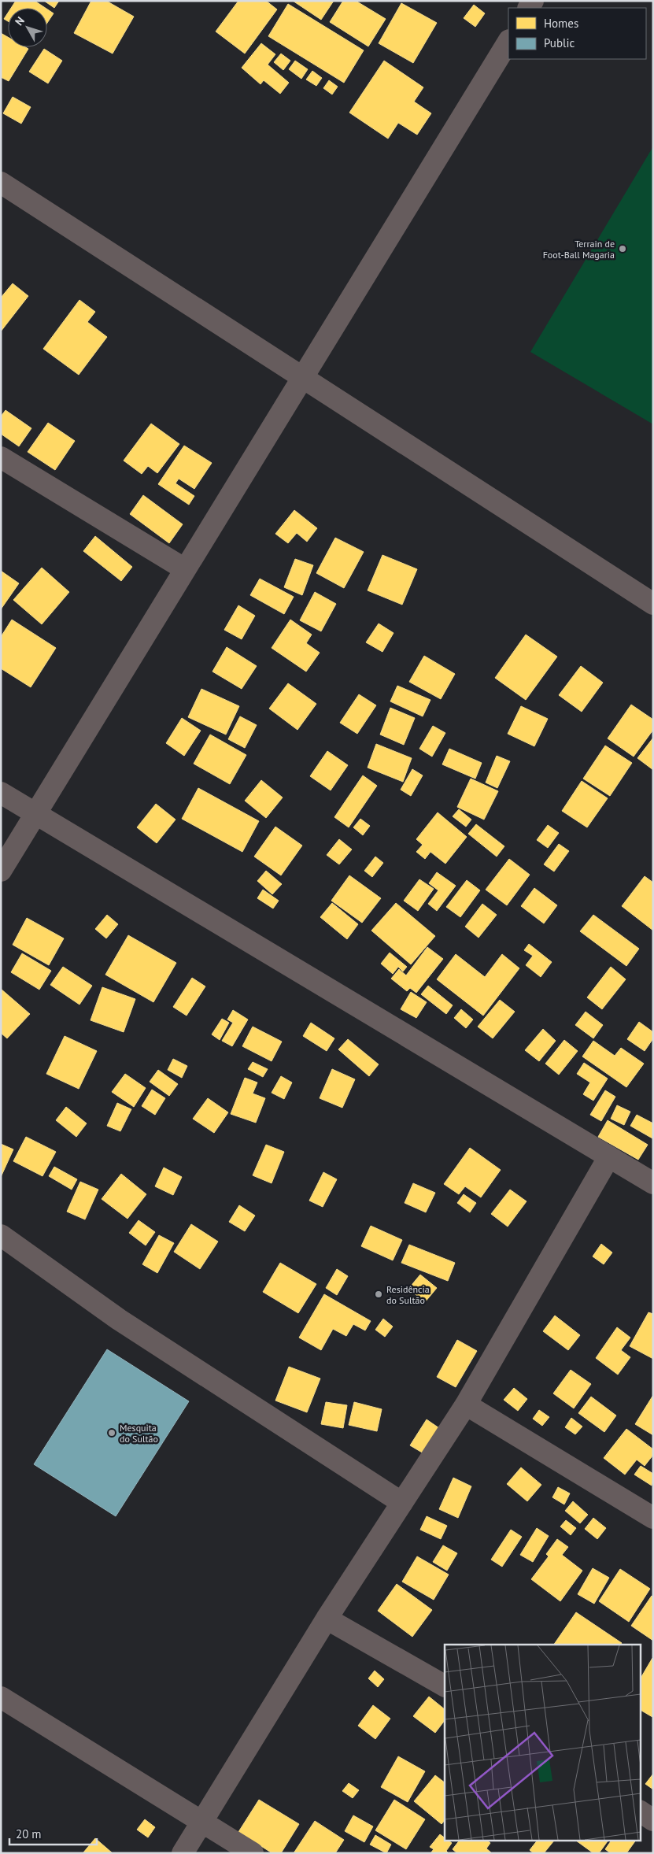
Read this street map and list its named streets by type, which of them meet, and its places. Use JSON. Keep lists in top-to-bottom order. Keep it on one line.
{"places":["Terrain de Foot-Ball Magaria","Residência do Sultão","Mesquita do Sultão"],"legend":["Homes","Public"],"scale_bar":"20 m","north":"top left"}
